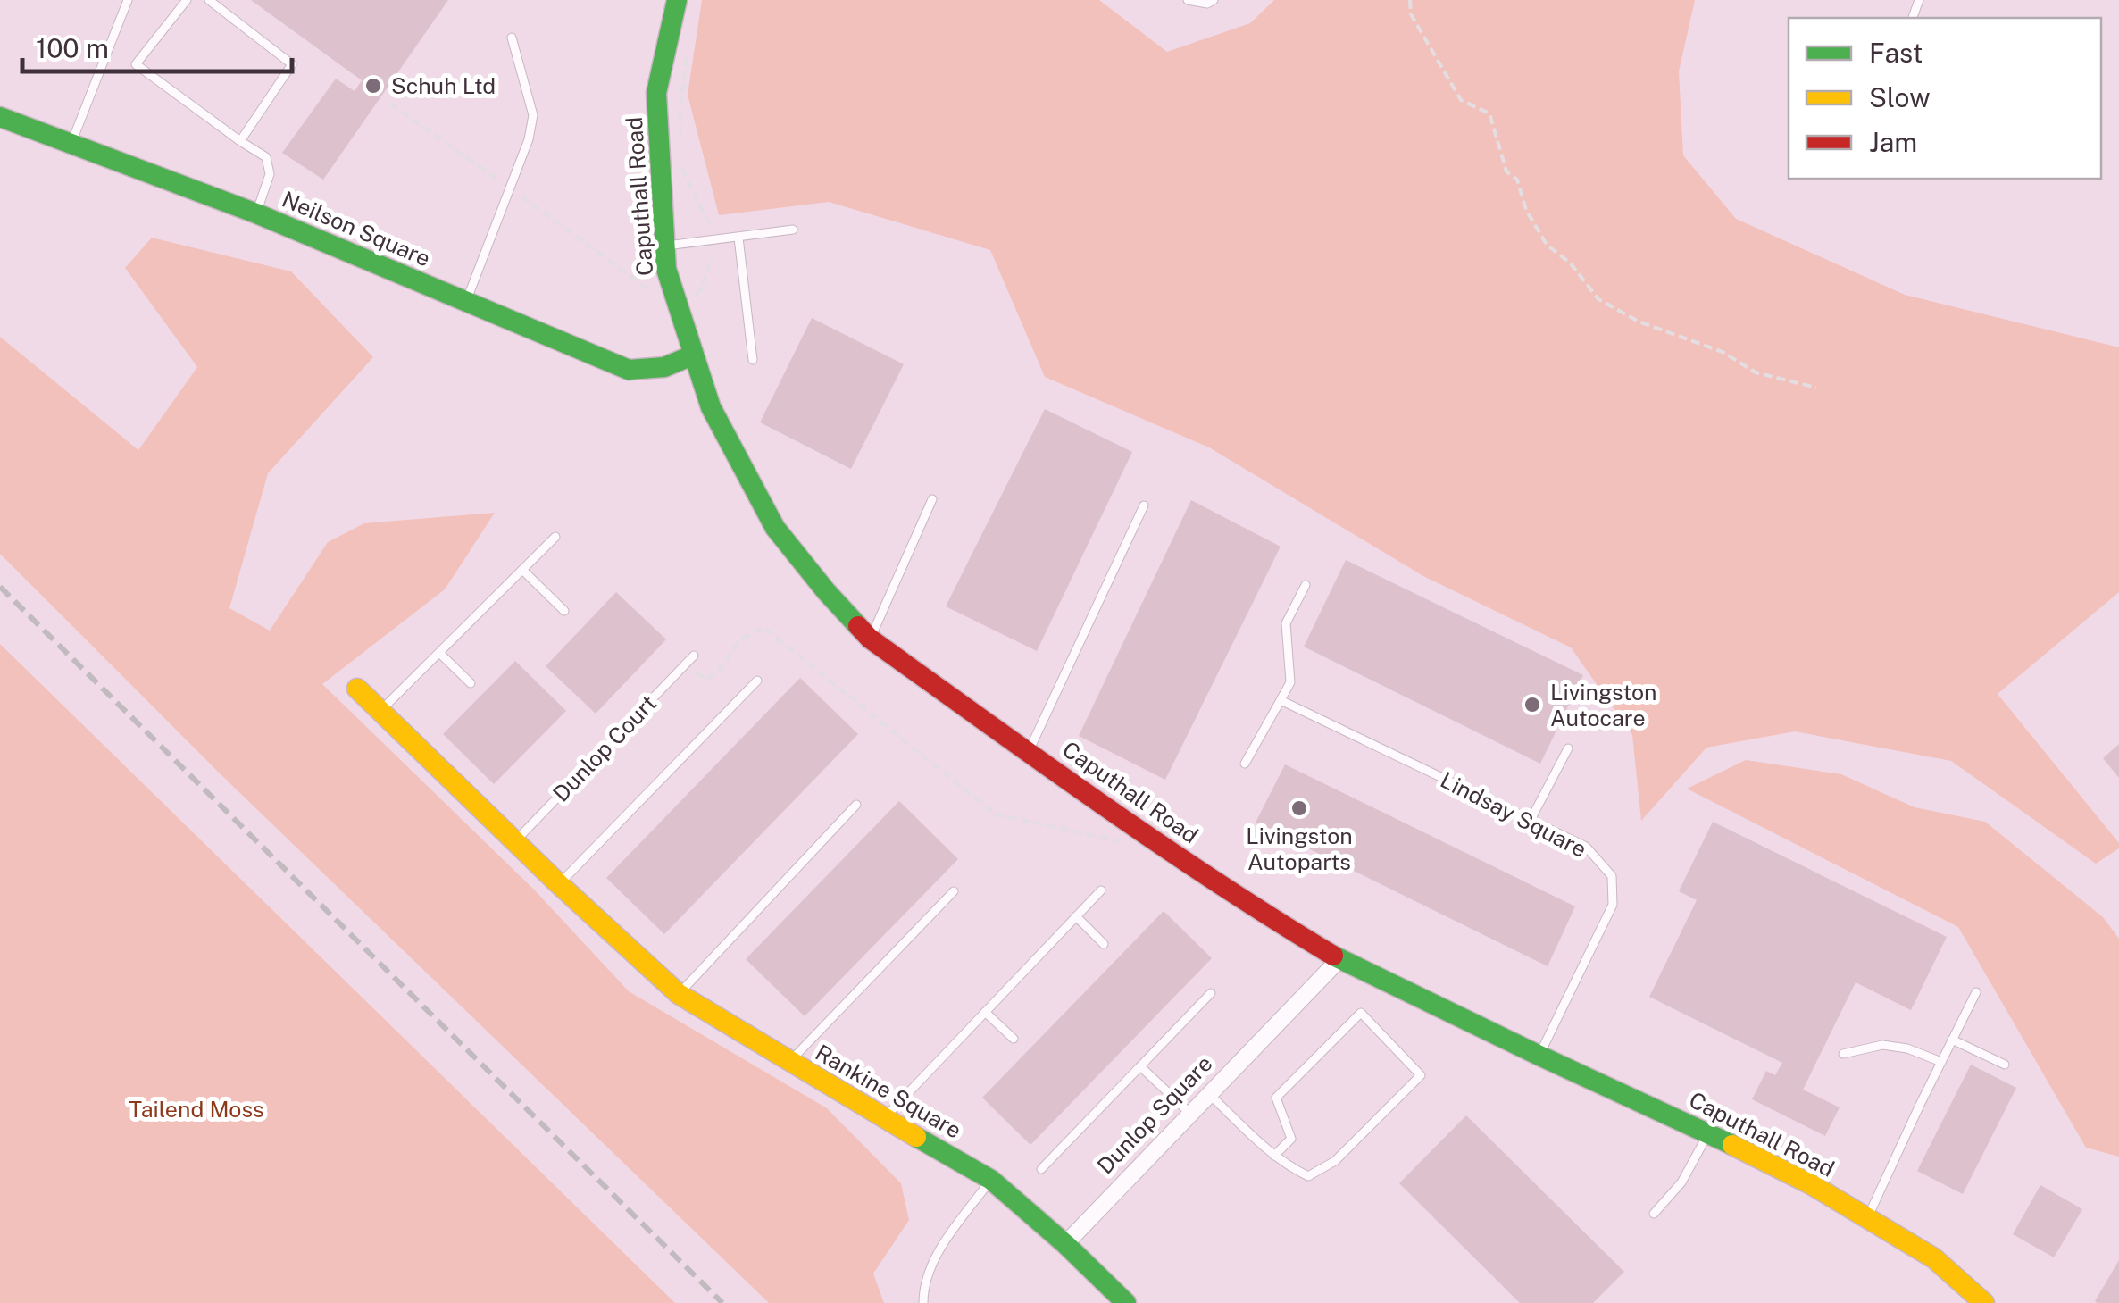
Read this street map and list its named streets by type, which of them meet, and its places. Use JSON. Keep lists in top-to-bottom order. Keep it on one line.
{"streets":{"street":["Caputhall Road","Neilson Square","Rankine Square","Dunlop Square"],"lane":["Dunlop Court","Lindsay Square"]},"crossings":[["Caputhall Road","Neilson Square"],["Caputhall Road","Lindsay Square"],["Caputhall Road","Dunlop Square"],["Dunlop Court","Rankine Square"],["Rankine Square","Dunlop Square"]],"parks":["Tailend Moss"],"places":["Schuh Ltd","Livingston Autocare","Livingston Autoparts"],"legend":["Fast","Slow","Jam"],"scale_bar":"100 m"}
